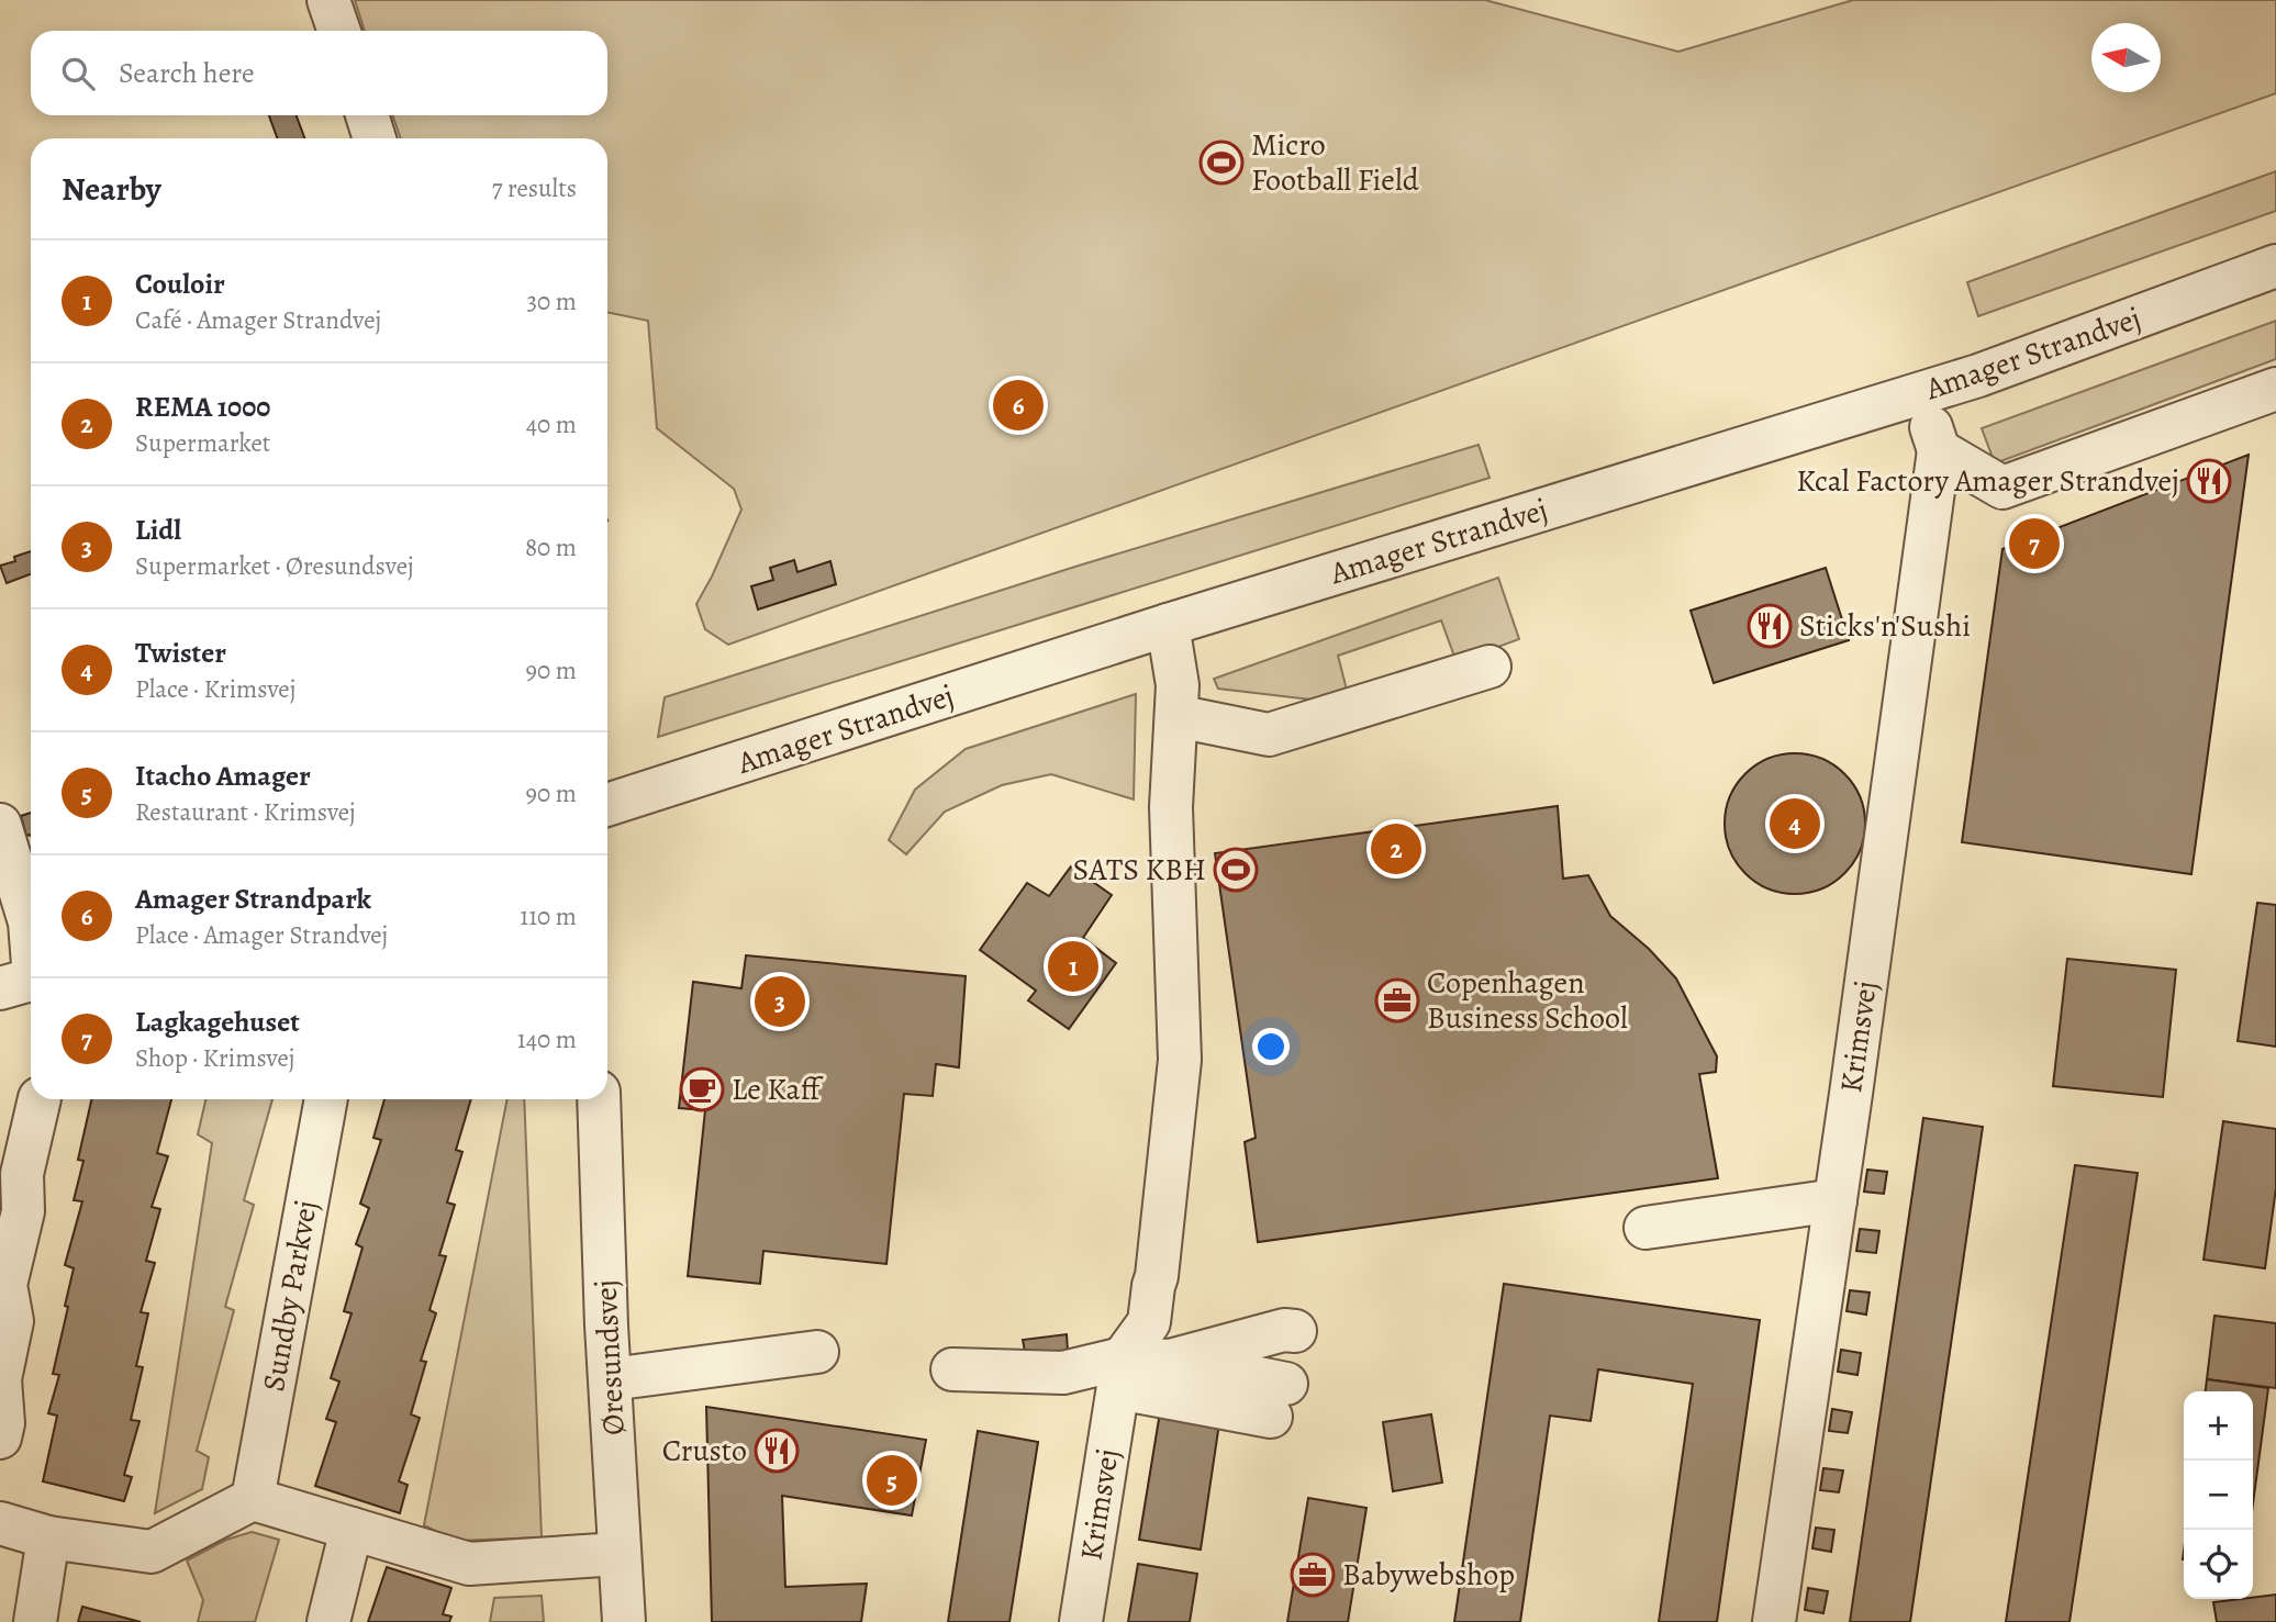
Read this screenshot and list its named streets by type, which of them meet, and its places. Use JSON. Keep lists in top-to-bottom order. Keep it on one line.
{"streets":{"street":["Amager Strandvej","Krimsvej","Sundby Parkvej","Øresundsvej"]},"places":{"sports":["Micro Football Field","SATS KBH"],"restaurant":["Kcal Factory Amager Strandvej","Sticks'n'Sushi","Crusto"],"office":["Copenhagen Business School","Babywebshop"],"cafe":["Le Kaff"]},"north":"left","page":{"search":"Search here","heading":["Nearby","7 results"],"list":[{"mark":"1","name":"Couloir","note":"Café · Amager Strandvej","value":"30 m"},{"mark":"2","name":"REMA 1000","note":"Supermarket","value":"40 m"},{"mark":"3","name":"Lidl","note":"Supermarket · Øresundsvej","value":"80 m"},{"mark":"4","name":"Twister","note":"Place · Krimsvej","value":"90 m"},{"mark":"5","name":"Itacho Amager","note":"Restaurant · Krimsvej","value":"90 m"},{"mark":"6","name":"Amager Strandpark","note":"Place · Amager Strandvej","value":"110 m"},{"mark":"7","name":"Lagkagehuset","note":"Shop · Krimsvej","value":"140 m"}],"pins":["6","7","4","2","1","3","5"],"map_buttons":["+","−"]}}
